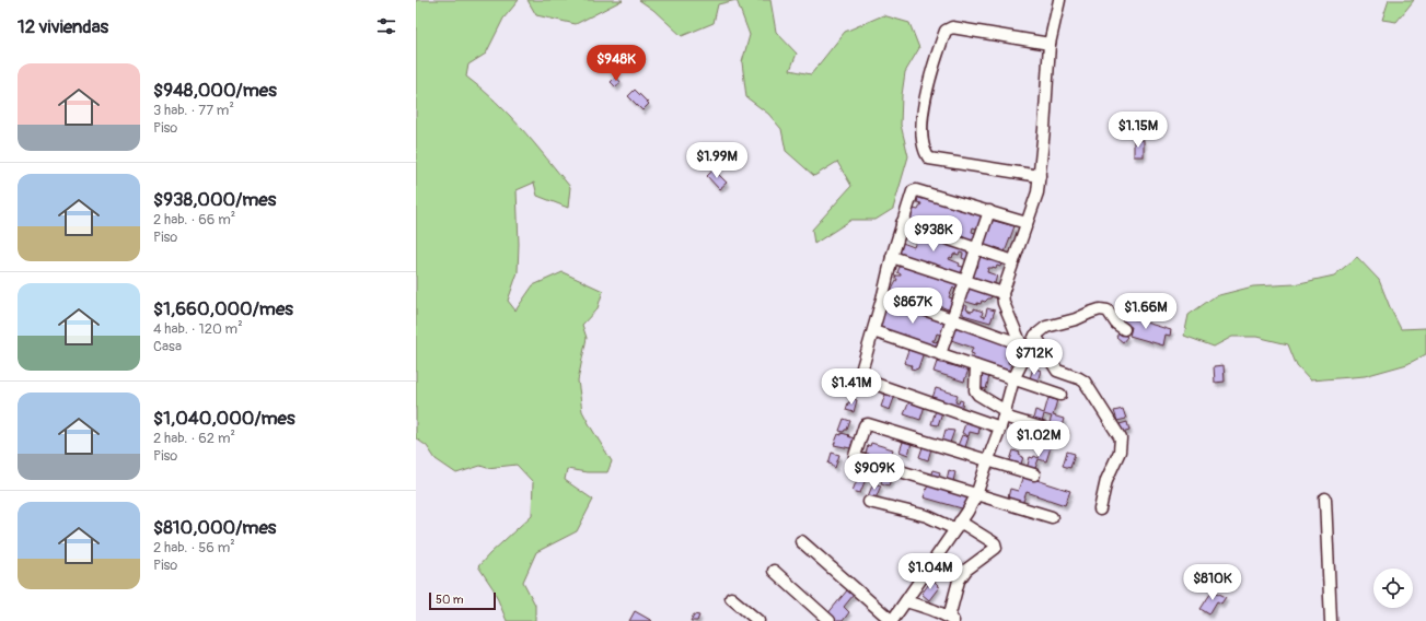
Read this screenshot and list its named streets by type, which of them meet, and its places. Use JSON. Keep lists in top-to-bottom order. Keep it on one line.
{"scale_bar":"50 m","page":{"heading":"12 viviendas","price":["$948K","$1.15M","$1.99M","$938K","$867K","$1.66M","$712K","$1.41M","$1.02M","$909K","$1.04M","$810K"],"list":[{"name":"$948,000/mes","note":"3 hab. · 77 m² · Piso"},{"name":"$938,000/mes","note":"2 hab. · 66 m² · Piso"},{"name":"$1,660,000/mes","note":"4 hab. · 120 m² · Casa"},{"name":"$1,040,000/mes","note":"2 hab. · 62 m² · Piso"},{"name":"$810,000/mes","note":"2 hab. · 56 m² · Piso"}],"scale":"50 m"}}
